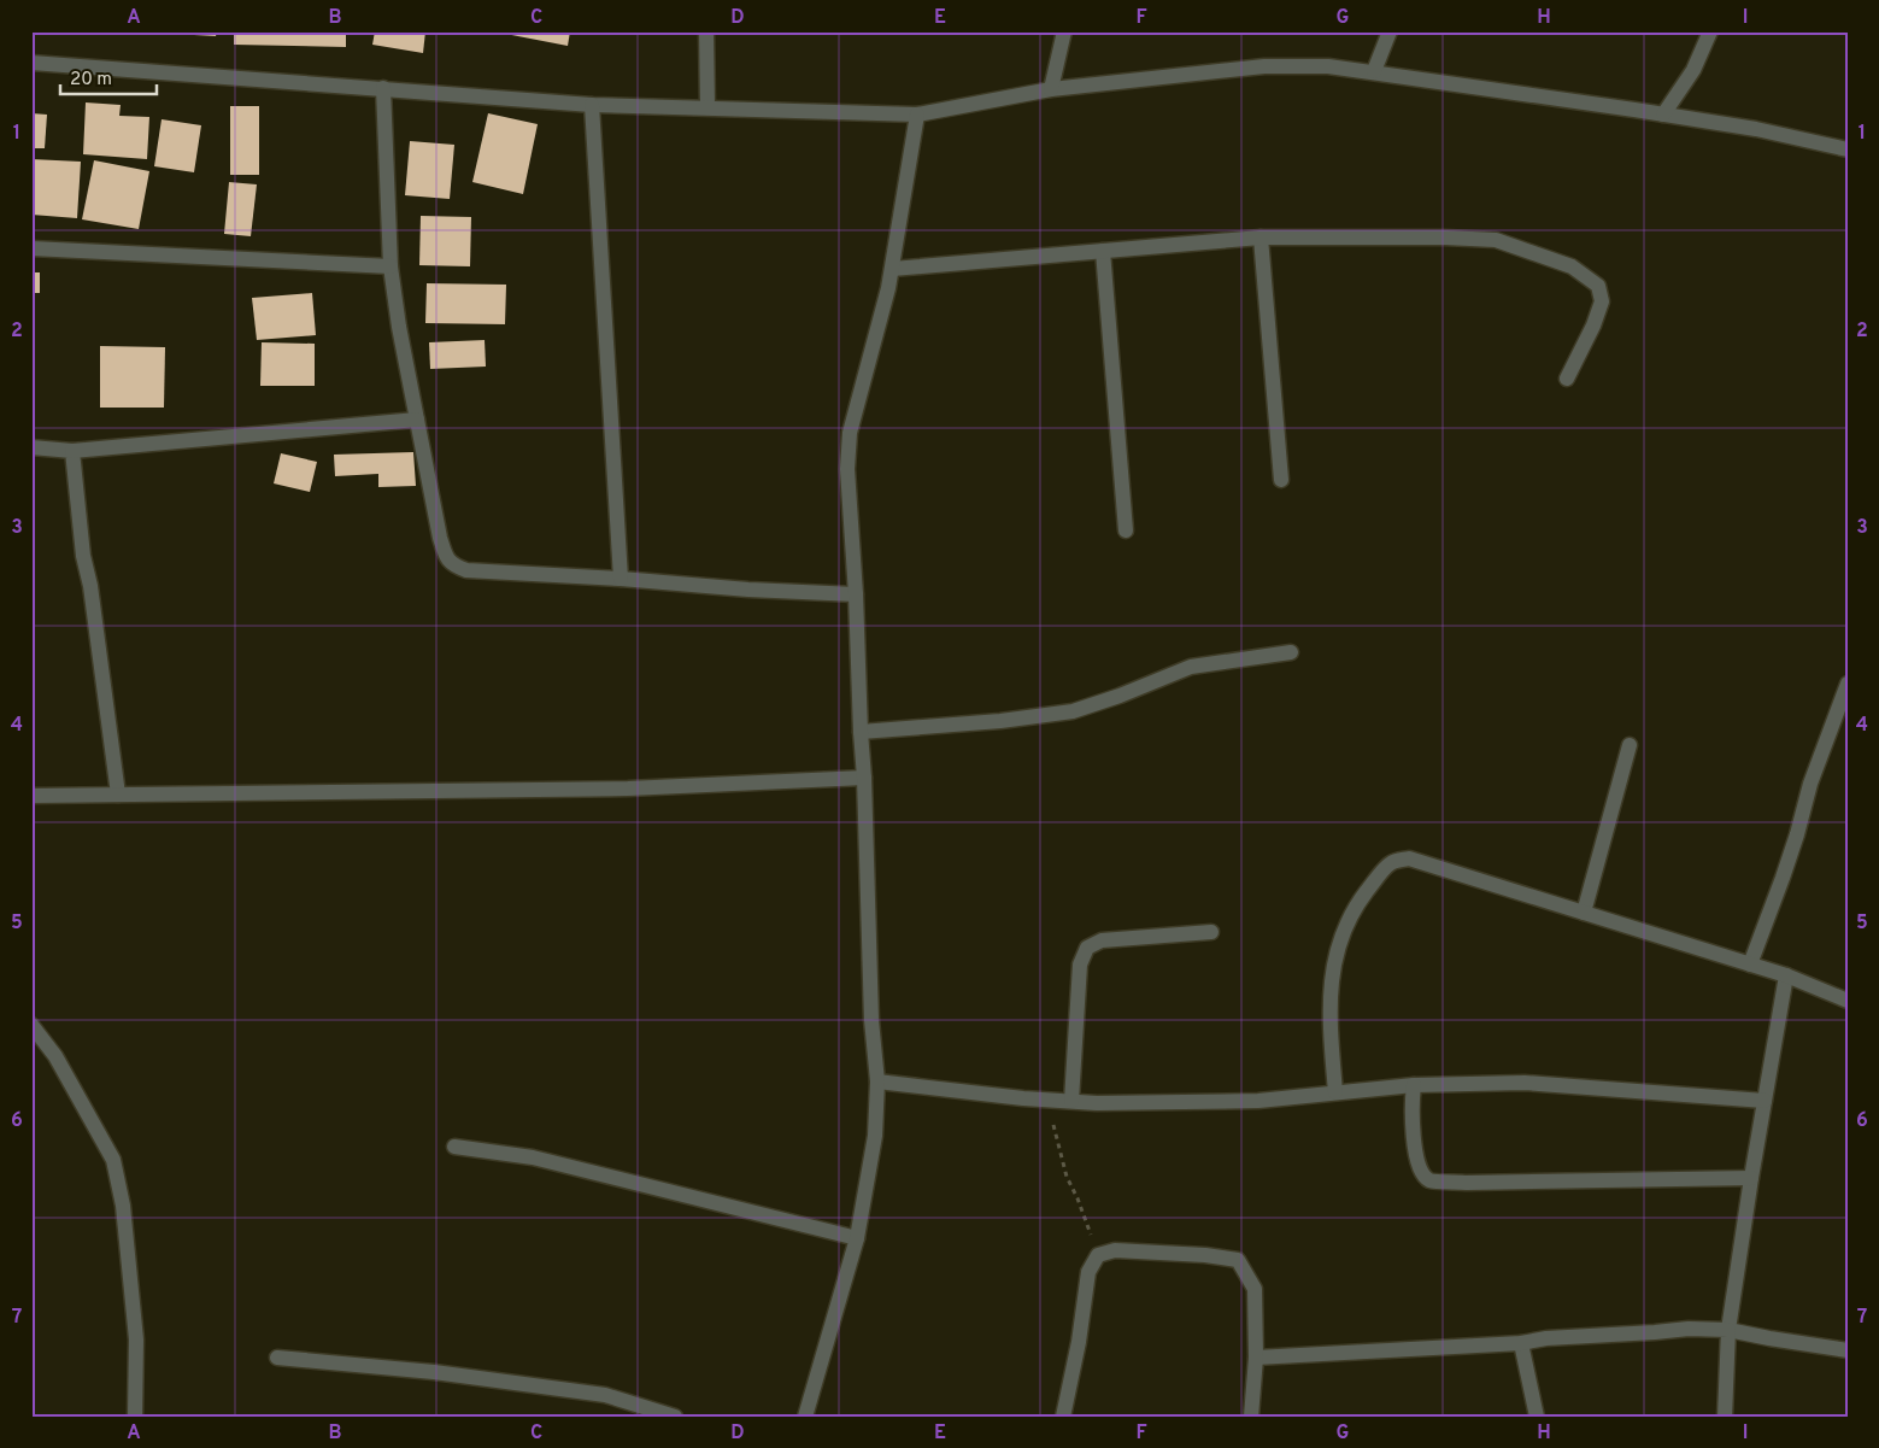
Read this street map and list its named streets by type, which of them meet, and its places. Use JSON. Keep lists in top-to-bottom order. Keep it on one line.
{"scale_bar":"20 m","grid":{"columns":["A","B","C","D","E","F","G","H","I"],"rows":["1","2","3","4","5","6","7"]}}
